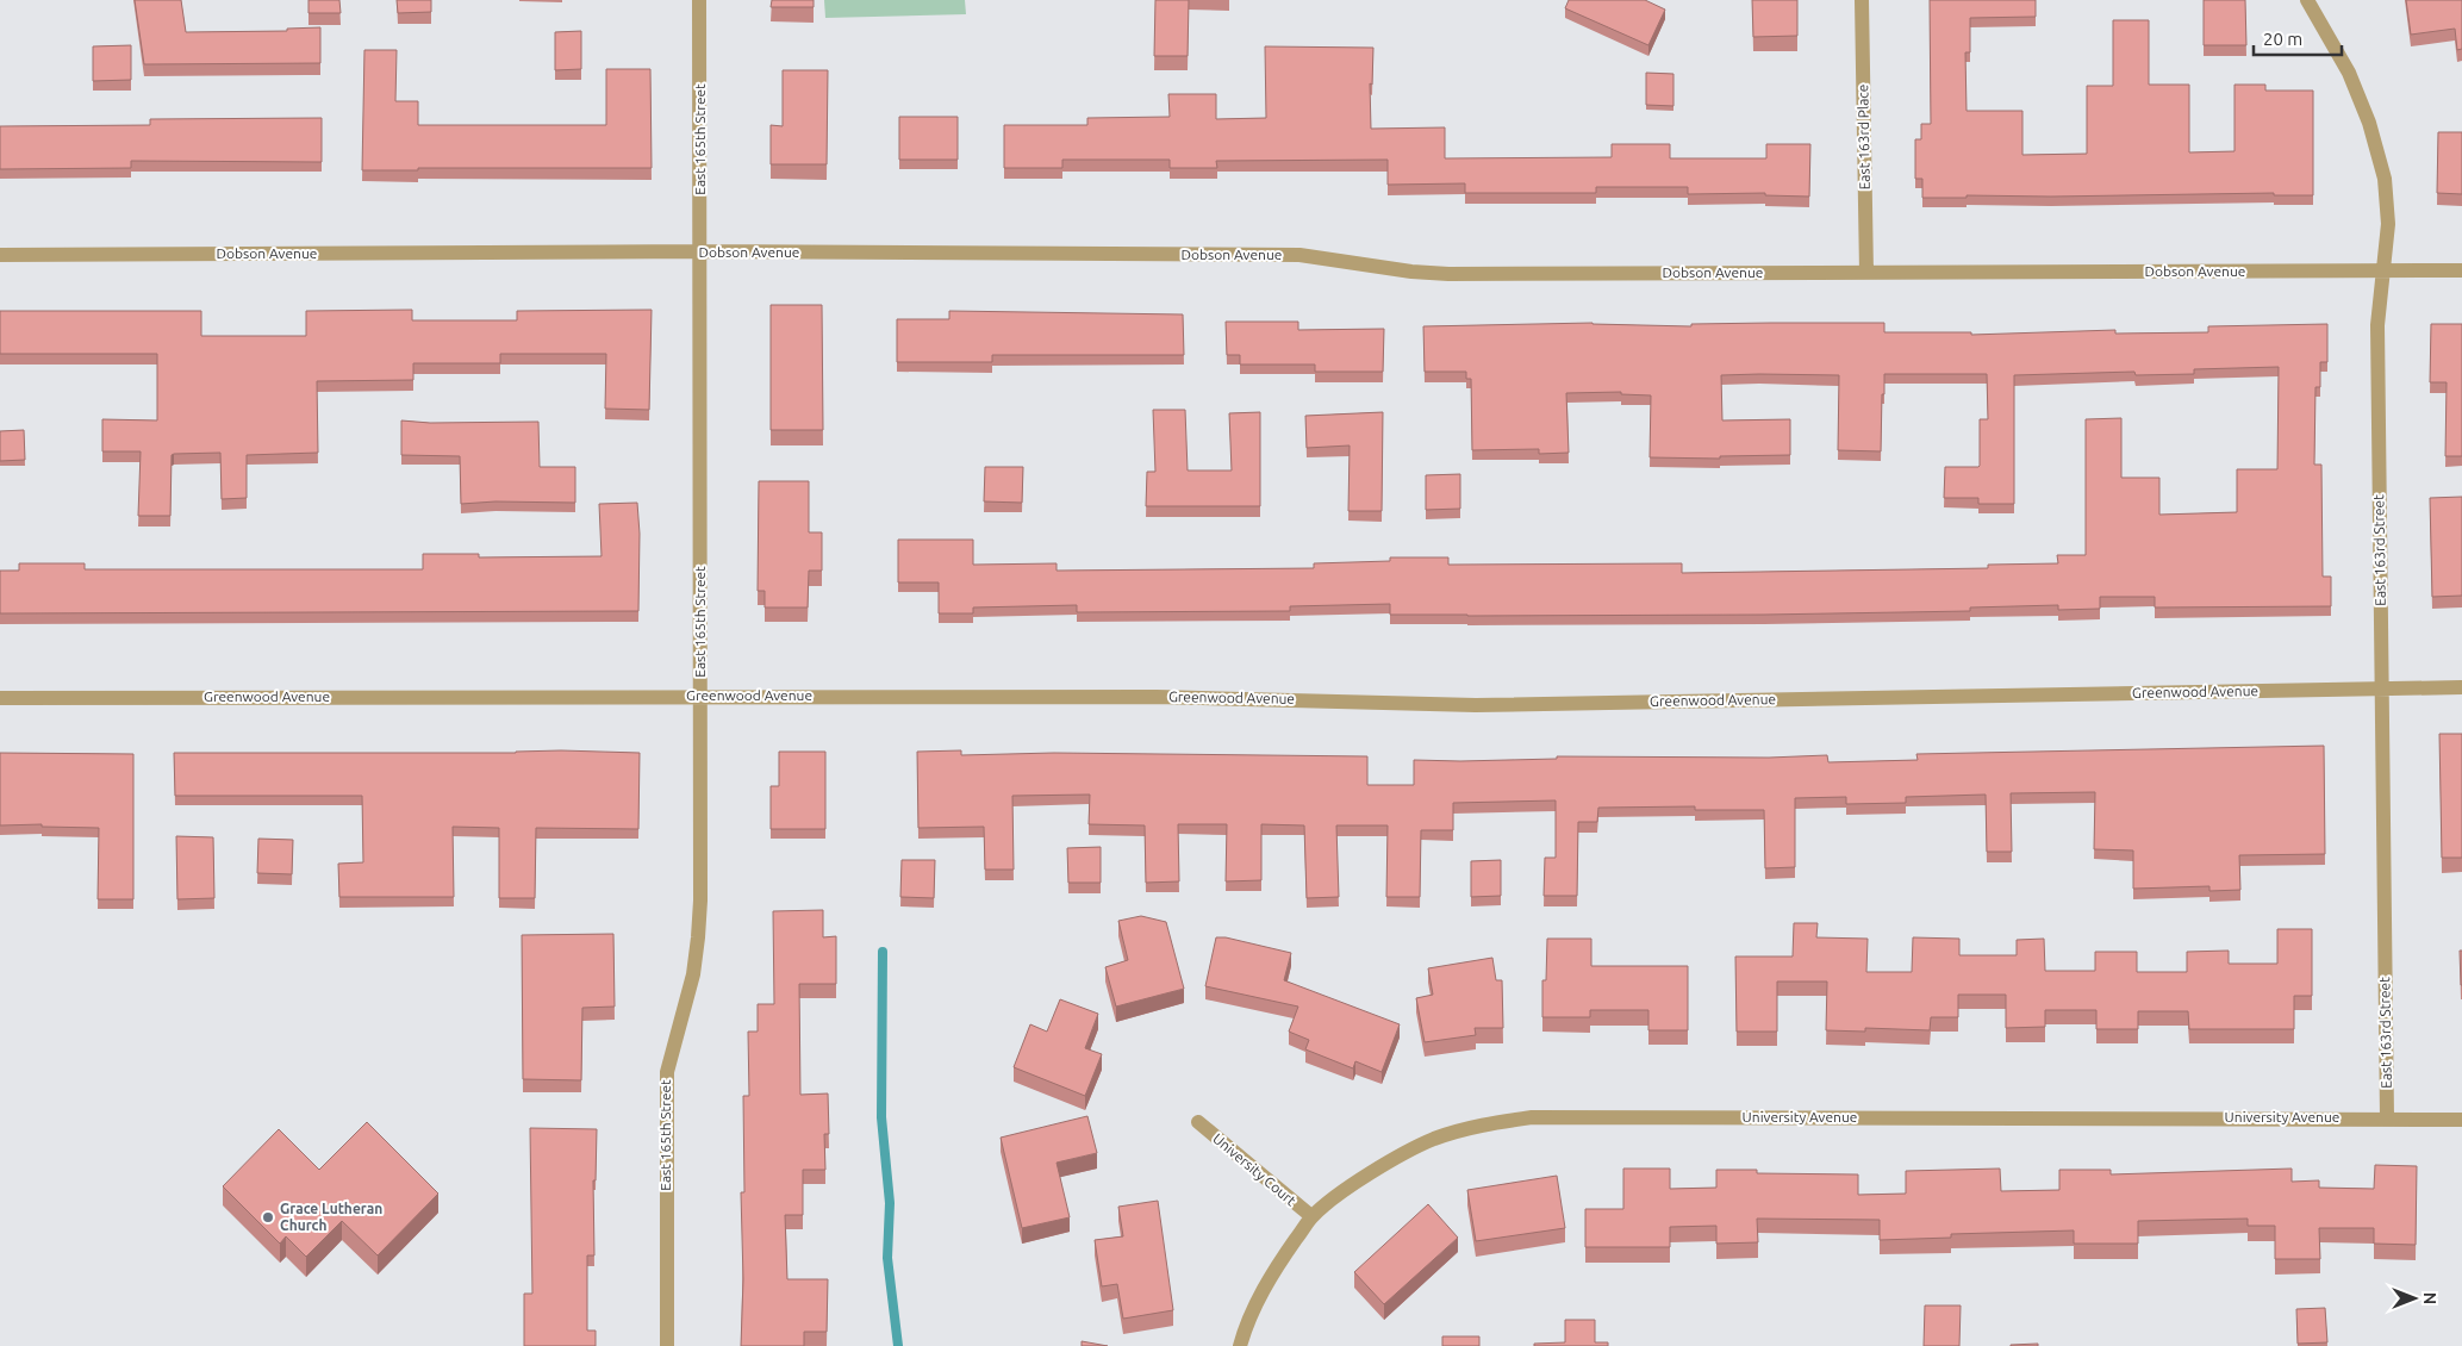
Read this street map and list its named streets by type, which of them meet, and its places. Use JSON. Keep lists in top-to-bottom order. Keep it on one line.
{"streets":{"street":["East 163rd Place","East 165th Street","Dobson Avenue","East 163rd Street","Greenwood Avenue","University Avenue","University Court"]},"crossings":[["East 163rd Place","Dobson Avenue"],["East 165th Street","Dobson Avenue"],["East 165th Street","Greenwood Avenue"],["Dobson Avenue","East 163rd Street"],["East 163rd Street","Greenwood Avenue"],["East 163rd Street","University Avenue"],["University Avenue","University Court"]],"places":["Grace Lutheran Church"],"scale_bar":"20 m","north":"right"}
